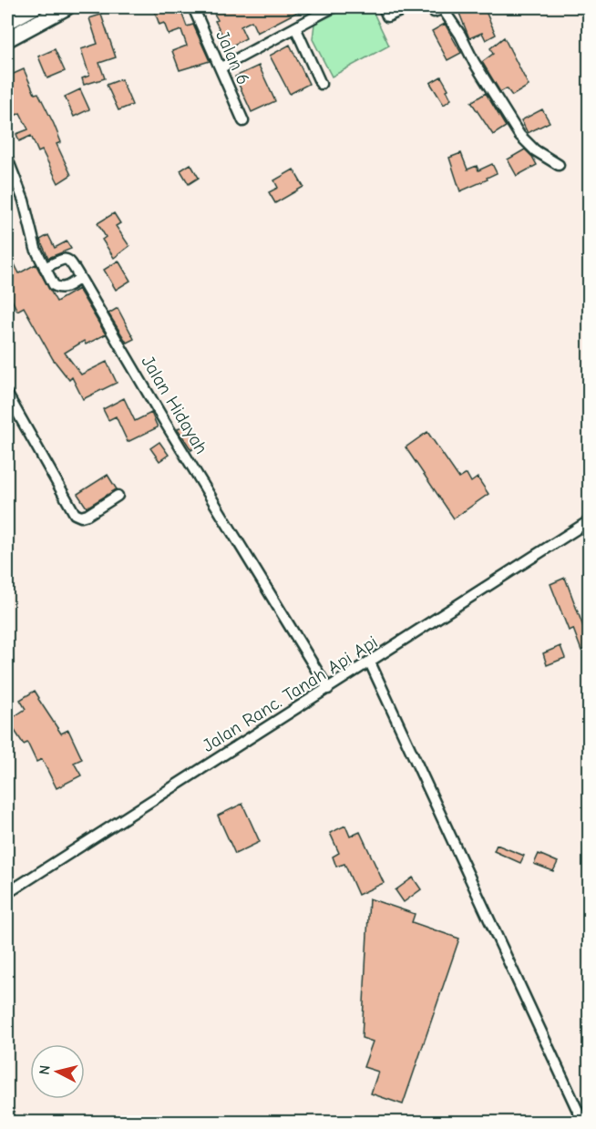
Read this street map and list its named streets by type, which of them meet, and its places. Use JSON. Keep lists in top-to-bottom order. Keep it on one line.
{"streets":{"street":["Jalan 6","Jalan Hidayah","Jalan Ranc. Tanah Api Api"]},"crossings":[["Jalan Hidayah","Jalan Ranc. Tanah Api Api"]],"north":"left"}
